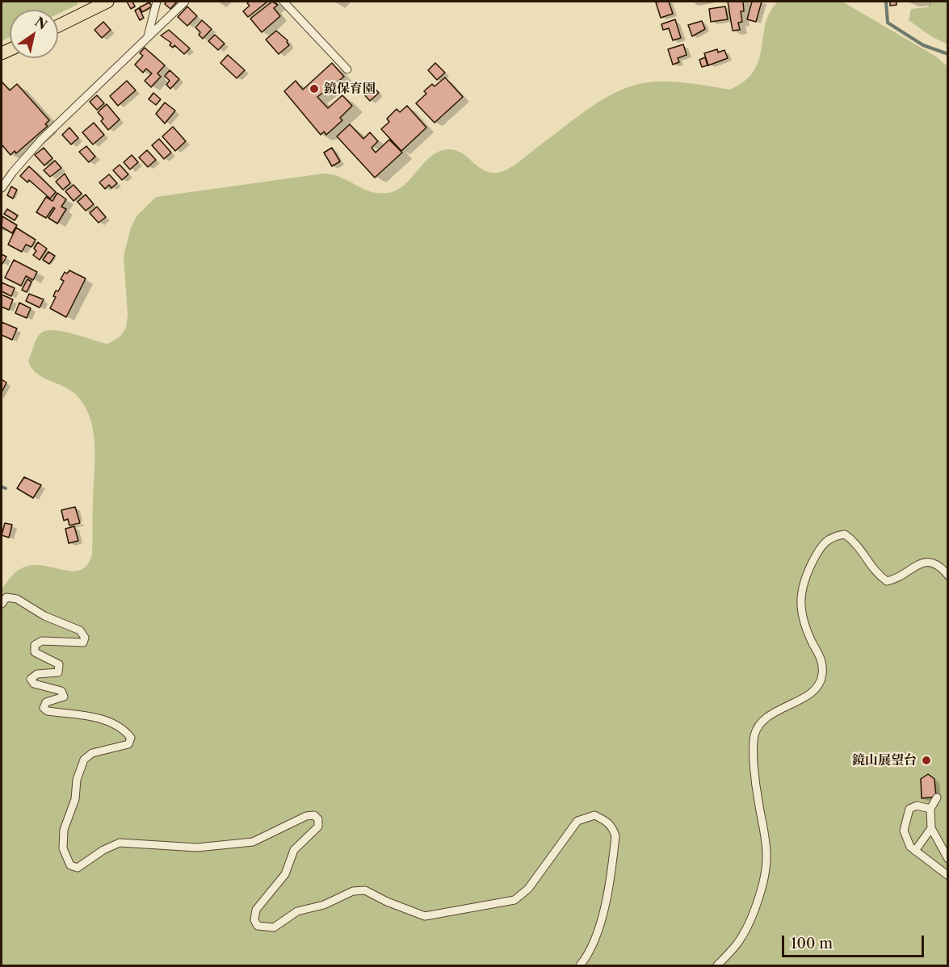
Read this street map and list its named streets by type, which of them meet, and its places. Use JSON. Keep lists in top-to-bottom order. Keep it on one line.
{"places":["鏡保育園","鏡山展望台"],"scale_bar":"100 m","north":"top right"}
